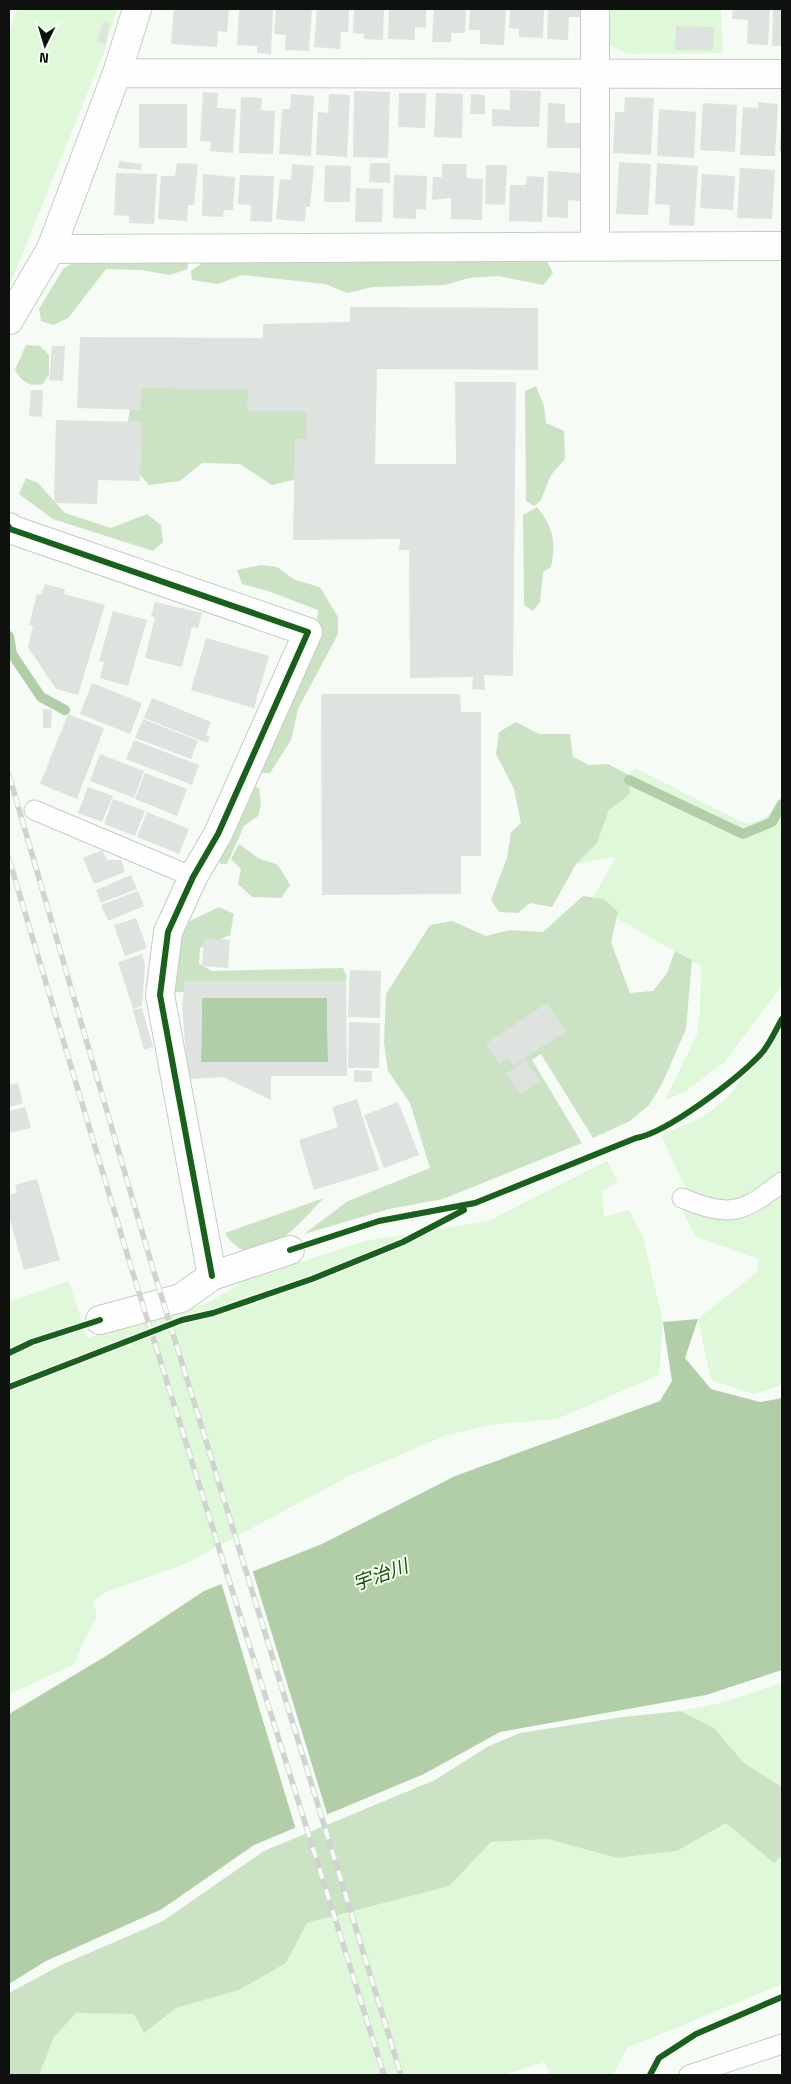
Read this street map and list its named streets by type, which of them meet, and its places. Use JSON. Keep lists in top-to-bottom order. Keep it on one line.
{"water":["宇治川"],"north":"bottom"}
